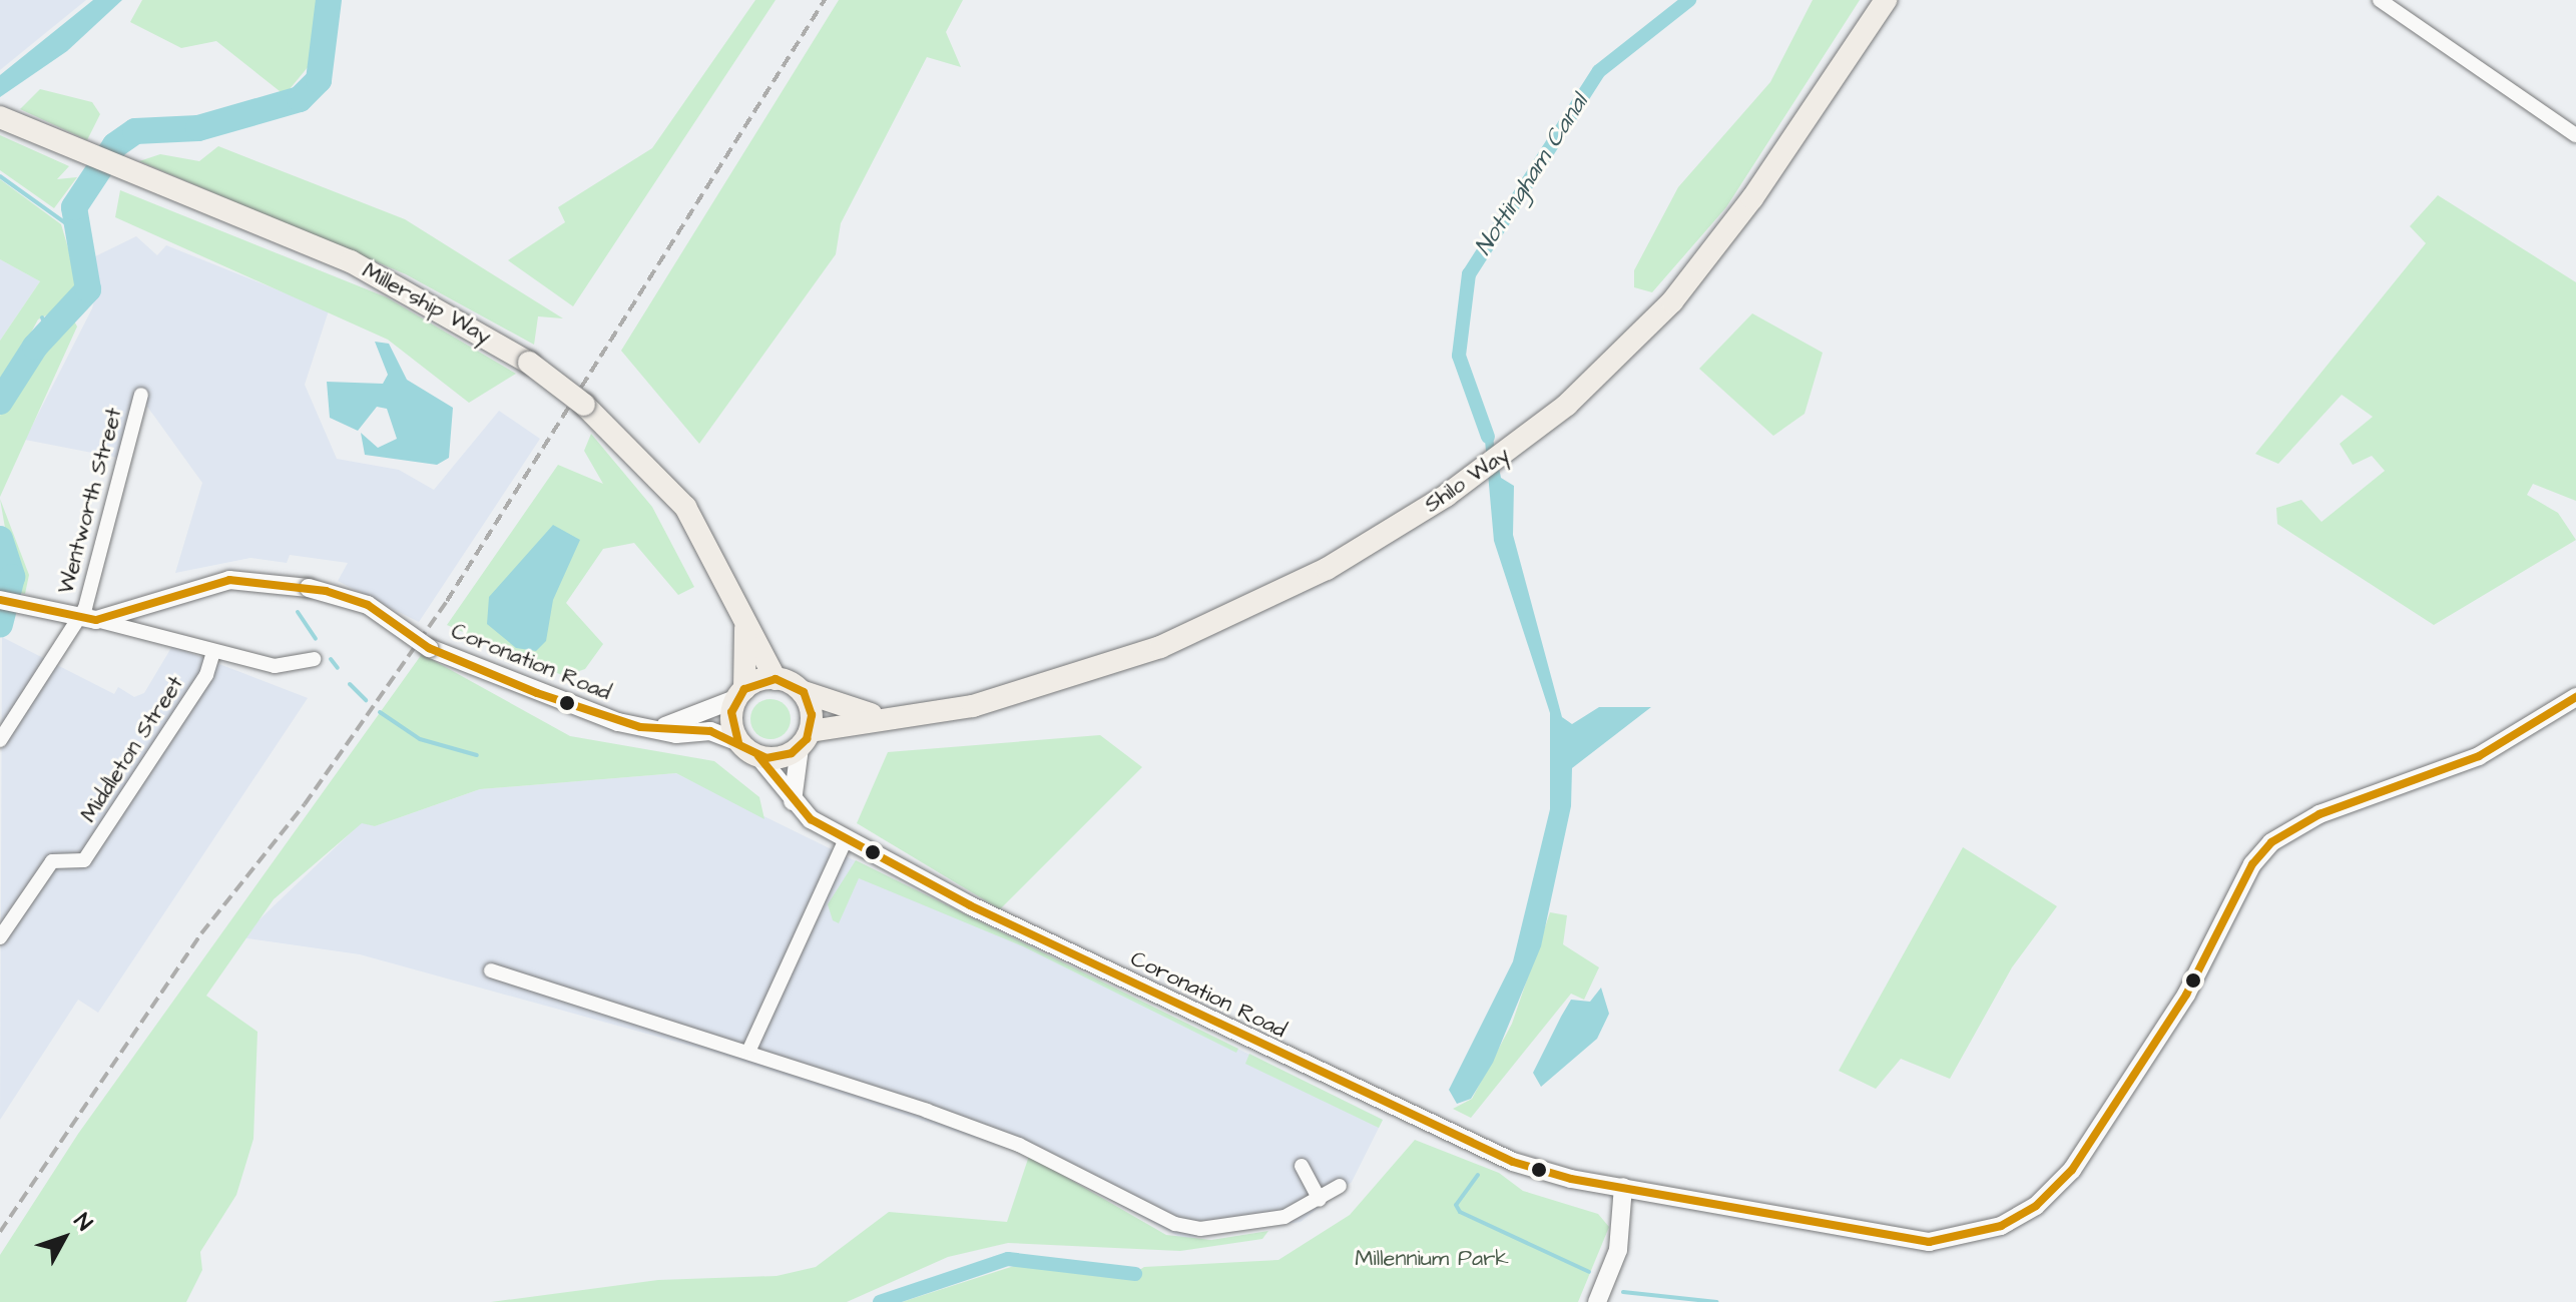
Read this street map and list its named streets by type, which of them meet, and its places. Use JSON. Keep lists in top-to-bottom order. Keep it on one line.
{"streets":{"main road":["Millership Way","Shilo Way"],"street":["Wentworth Street","Coronation Road","Middleton Street"]},"crossings":[["Millership Way","Shilo Way"],["Millership Way","Coronation Road"],["Shilo Way","Coronation Road"],["Wentworth Street","Coronation Road"]],"water":["Nottingham Canal"],"parks":["Millennium Park"],"north":"top right"}
